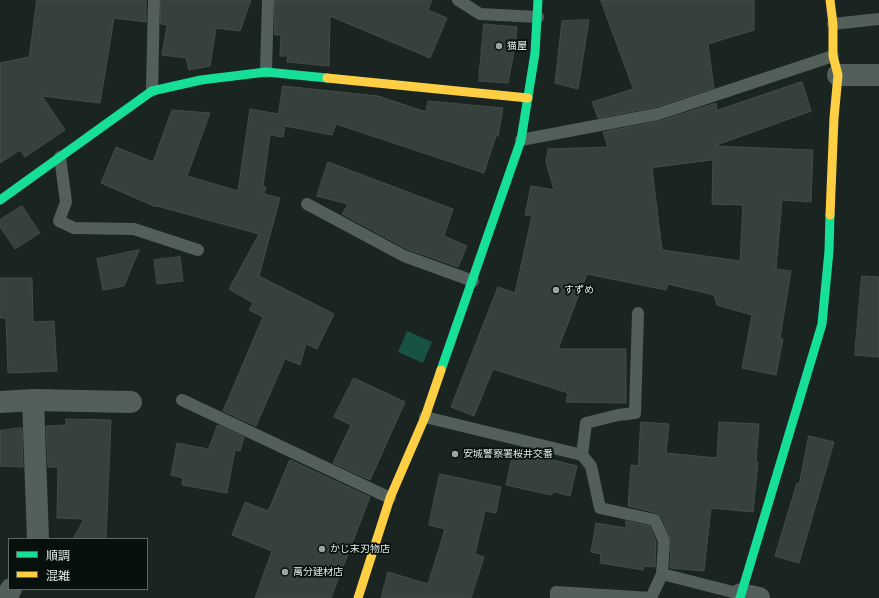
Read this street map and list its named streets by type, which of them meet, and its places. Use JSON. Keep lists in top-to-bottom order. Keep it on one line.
{"places":["猫屋","すずめ","安城警察署桜井交番","かじ末刃物店","萬分建材店"],"legend":["順調","混雑"]}
